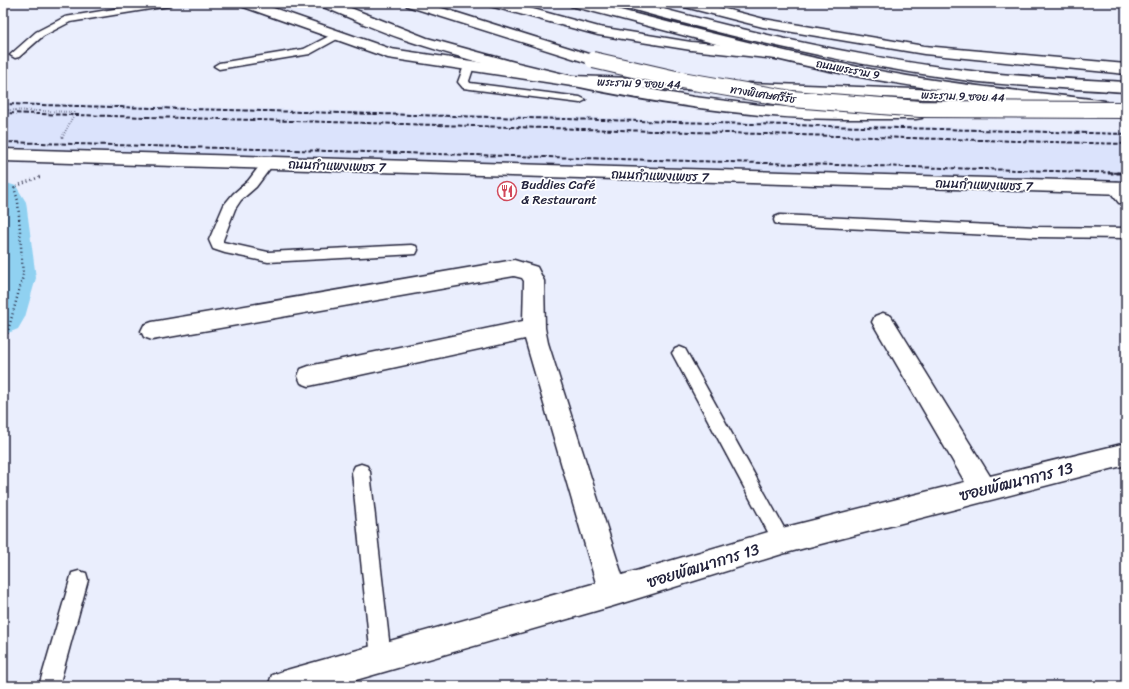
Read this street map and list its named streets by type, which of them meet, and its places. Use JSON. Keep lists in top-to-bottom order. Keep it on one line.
{"streets":{"main road":["ถนนพระราม 9","พระราม 9 ซอย 44","ทางพิเศษศรีรัช","ถนนกำแพงเพชร 7","ซอยพัฒนาการ 13"]},"crossings":[["ถนนพระราม 9","พระราม 9 ซอย 44"],["ถนนพระราม 9","ทางพิเศษศรีรัช"]],"places":{"restaurant":["Buddies Café & Restaurant"]}}
